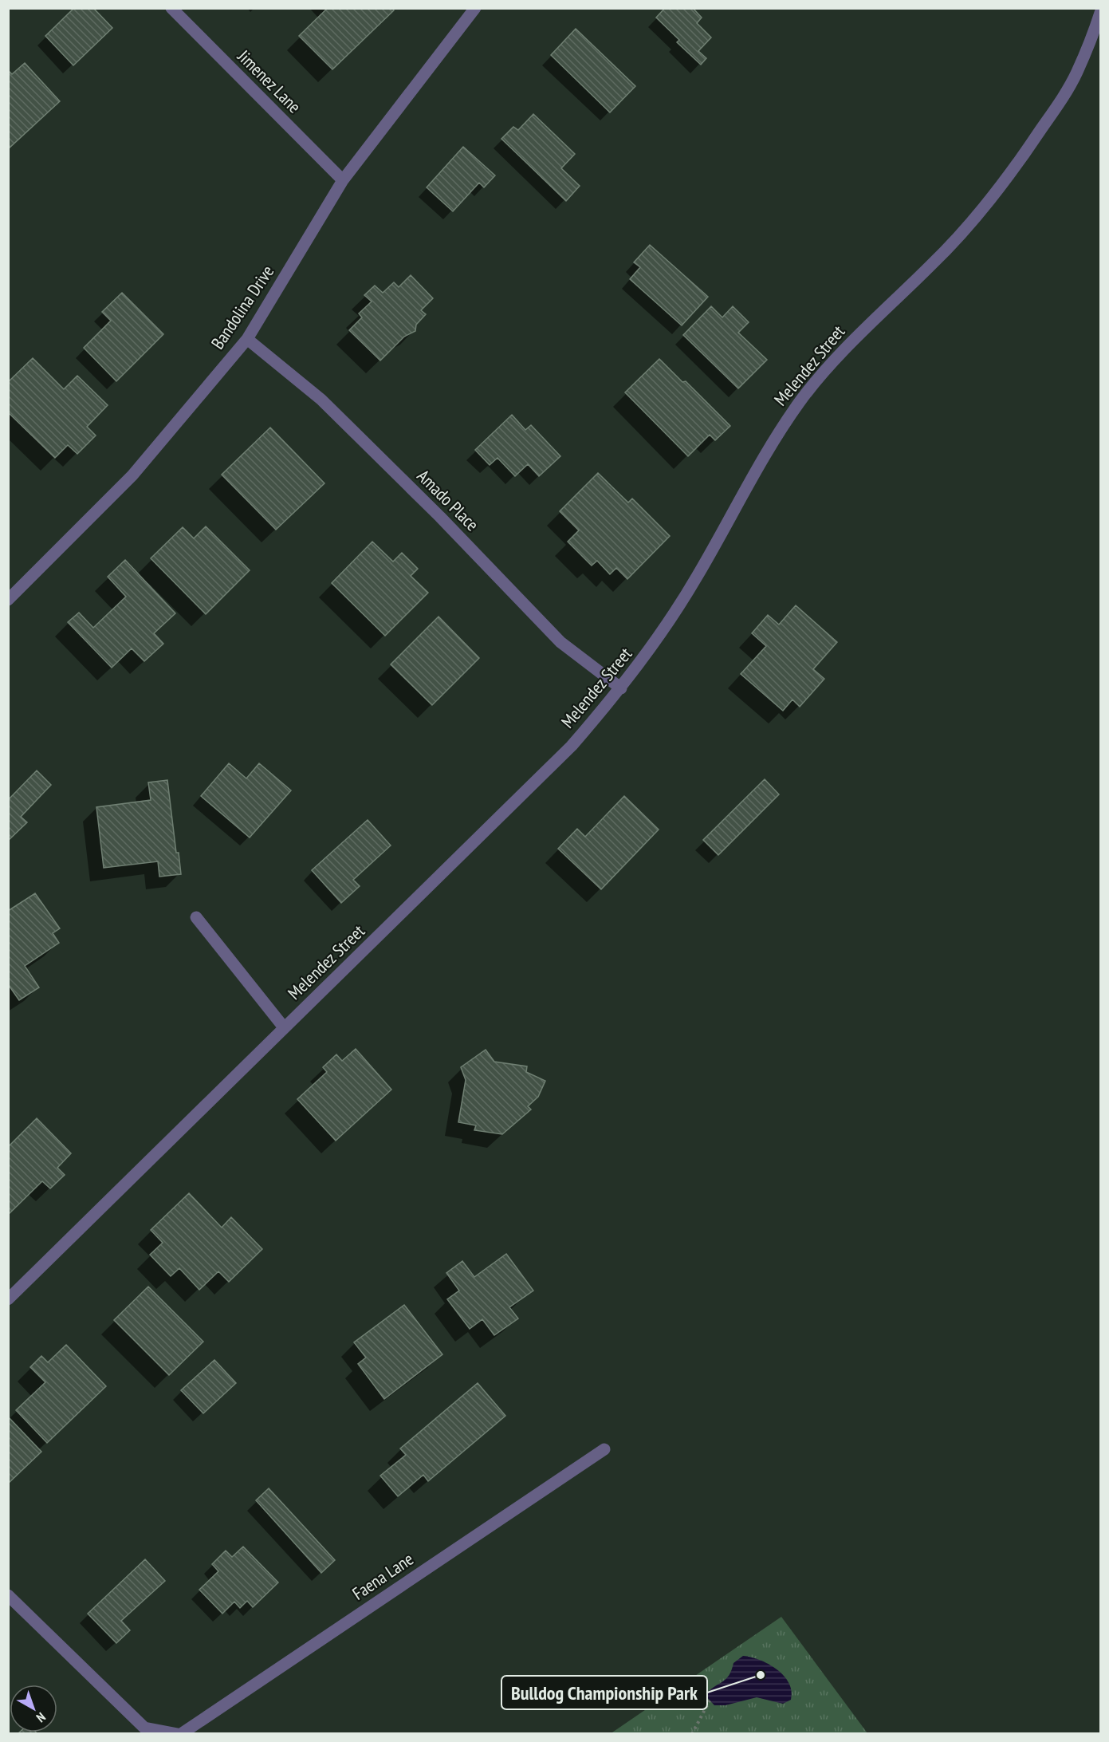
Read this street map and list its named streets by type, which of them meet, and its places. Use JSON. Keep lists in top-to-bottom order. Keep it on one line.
{"streets":{"street":["Jimenez Lane","Bandolina Drive","Melendez Street","Amado Place","Faena Lane"]},"crossings":[["Jimenez Lane","Bandolina Drive"],["Bandolina Drive","Amado Place"],["Melendez Street","Amado Place"]],"places":["Bulldog Championship Park"],"north":"bottom right"}
